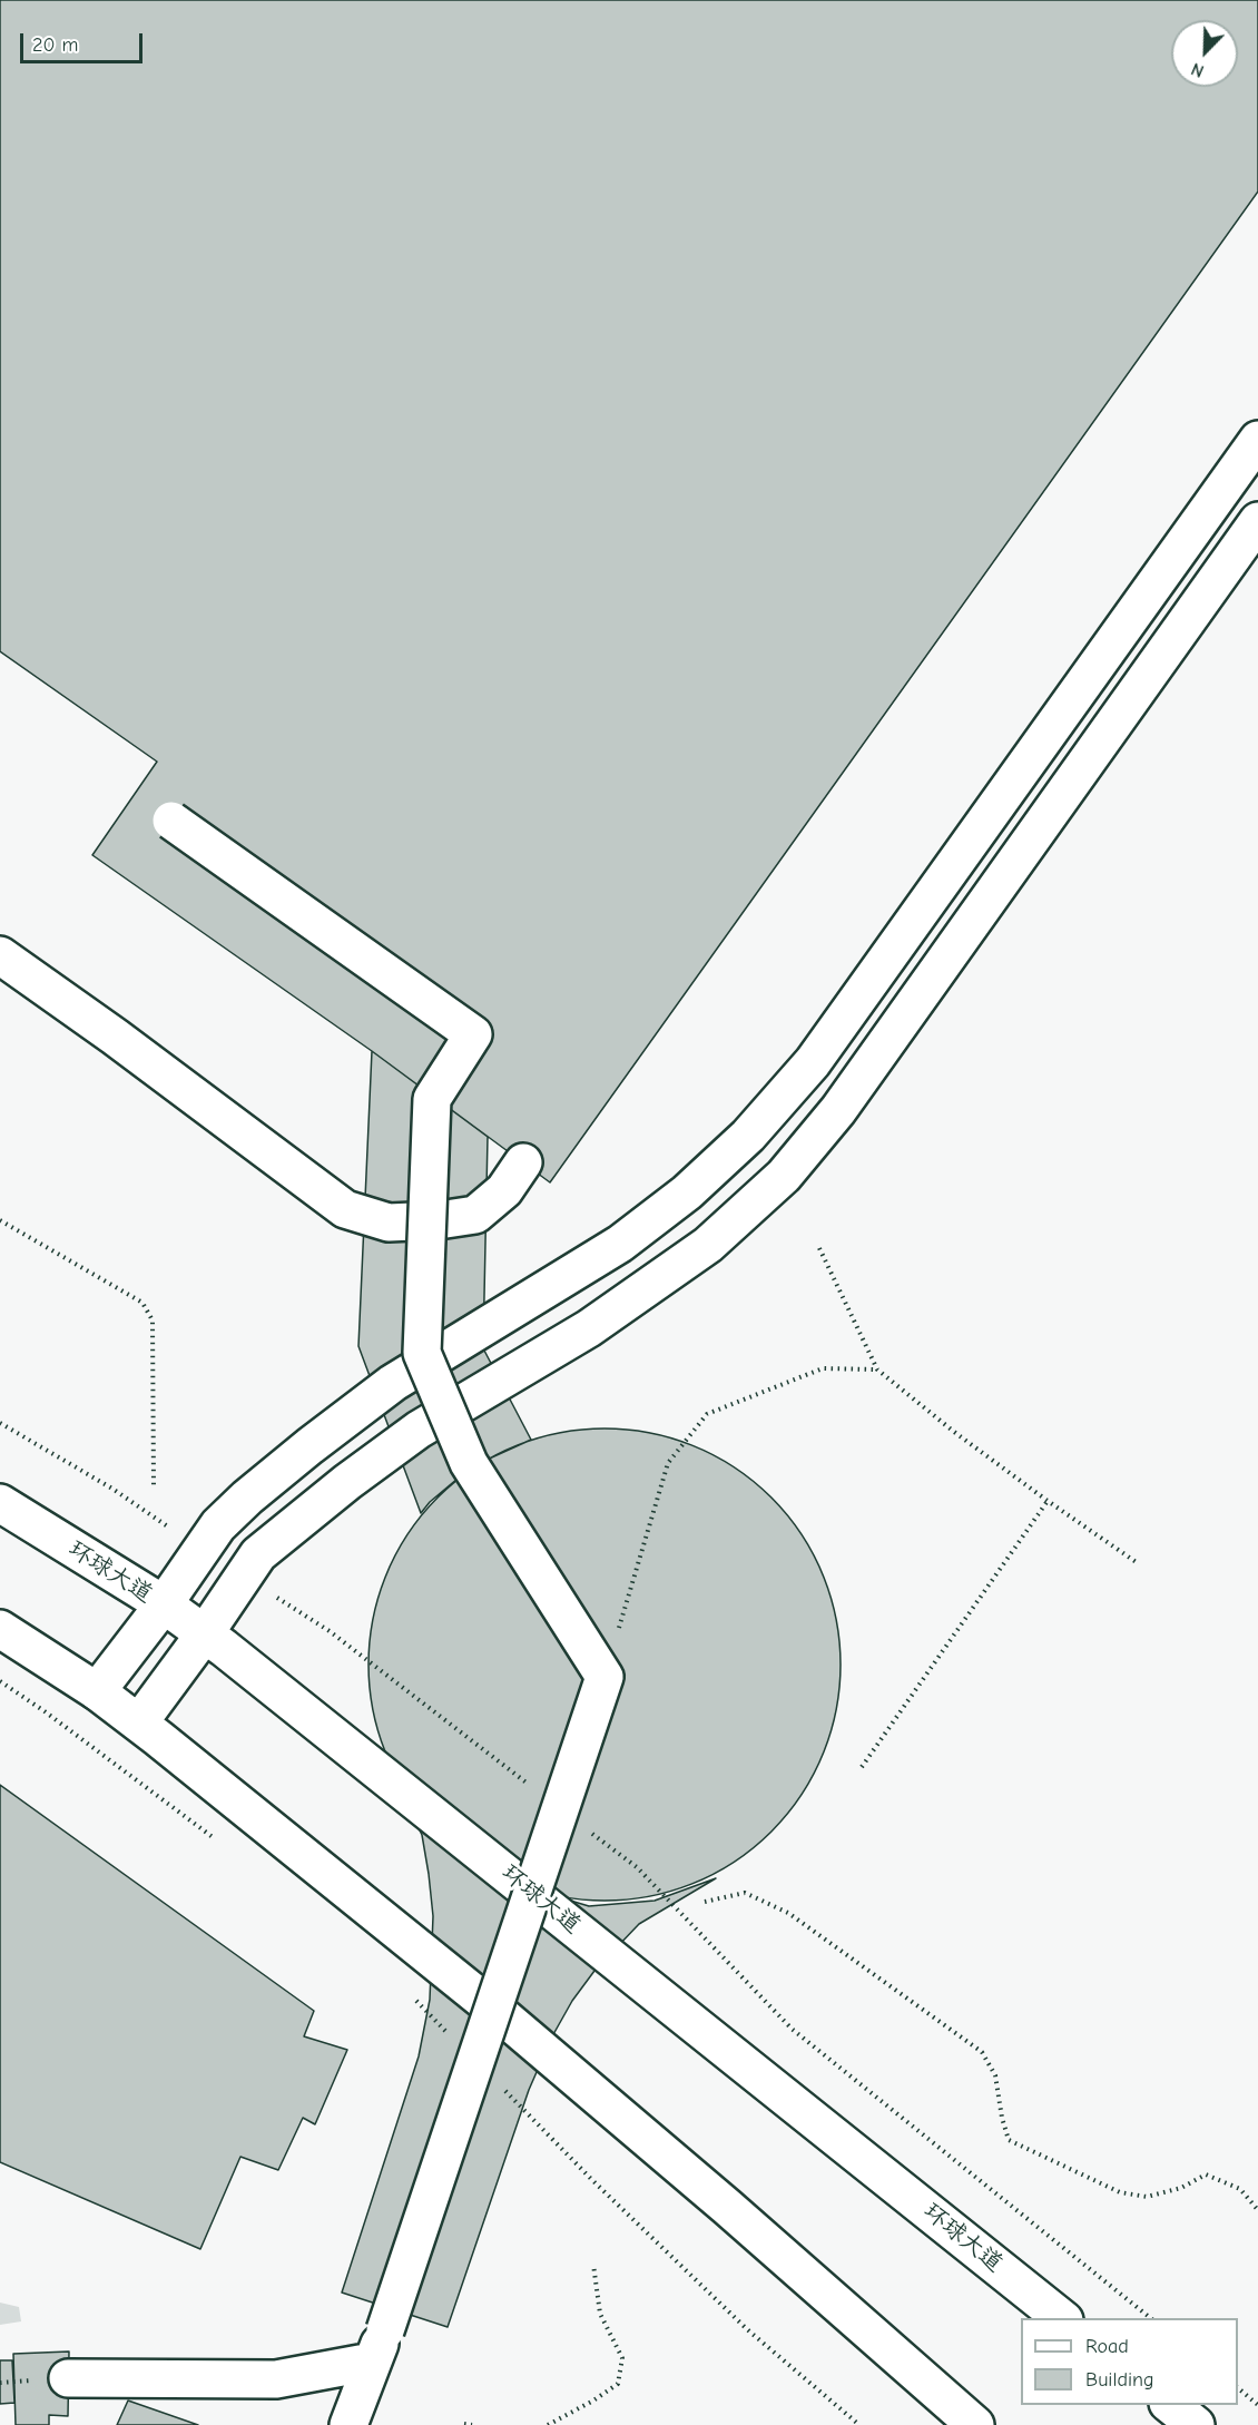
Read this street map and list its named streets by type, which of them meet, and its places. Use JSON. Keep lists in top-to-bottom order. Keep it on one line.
{"streets":{"main road":["环球大道"]},"legend":["Road","Building"],"scale_bar":"20 m","north":"bottom left"}
